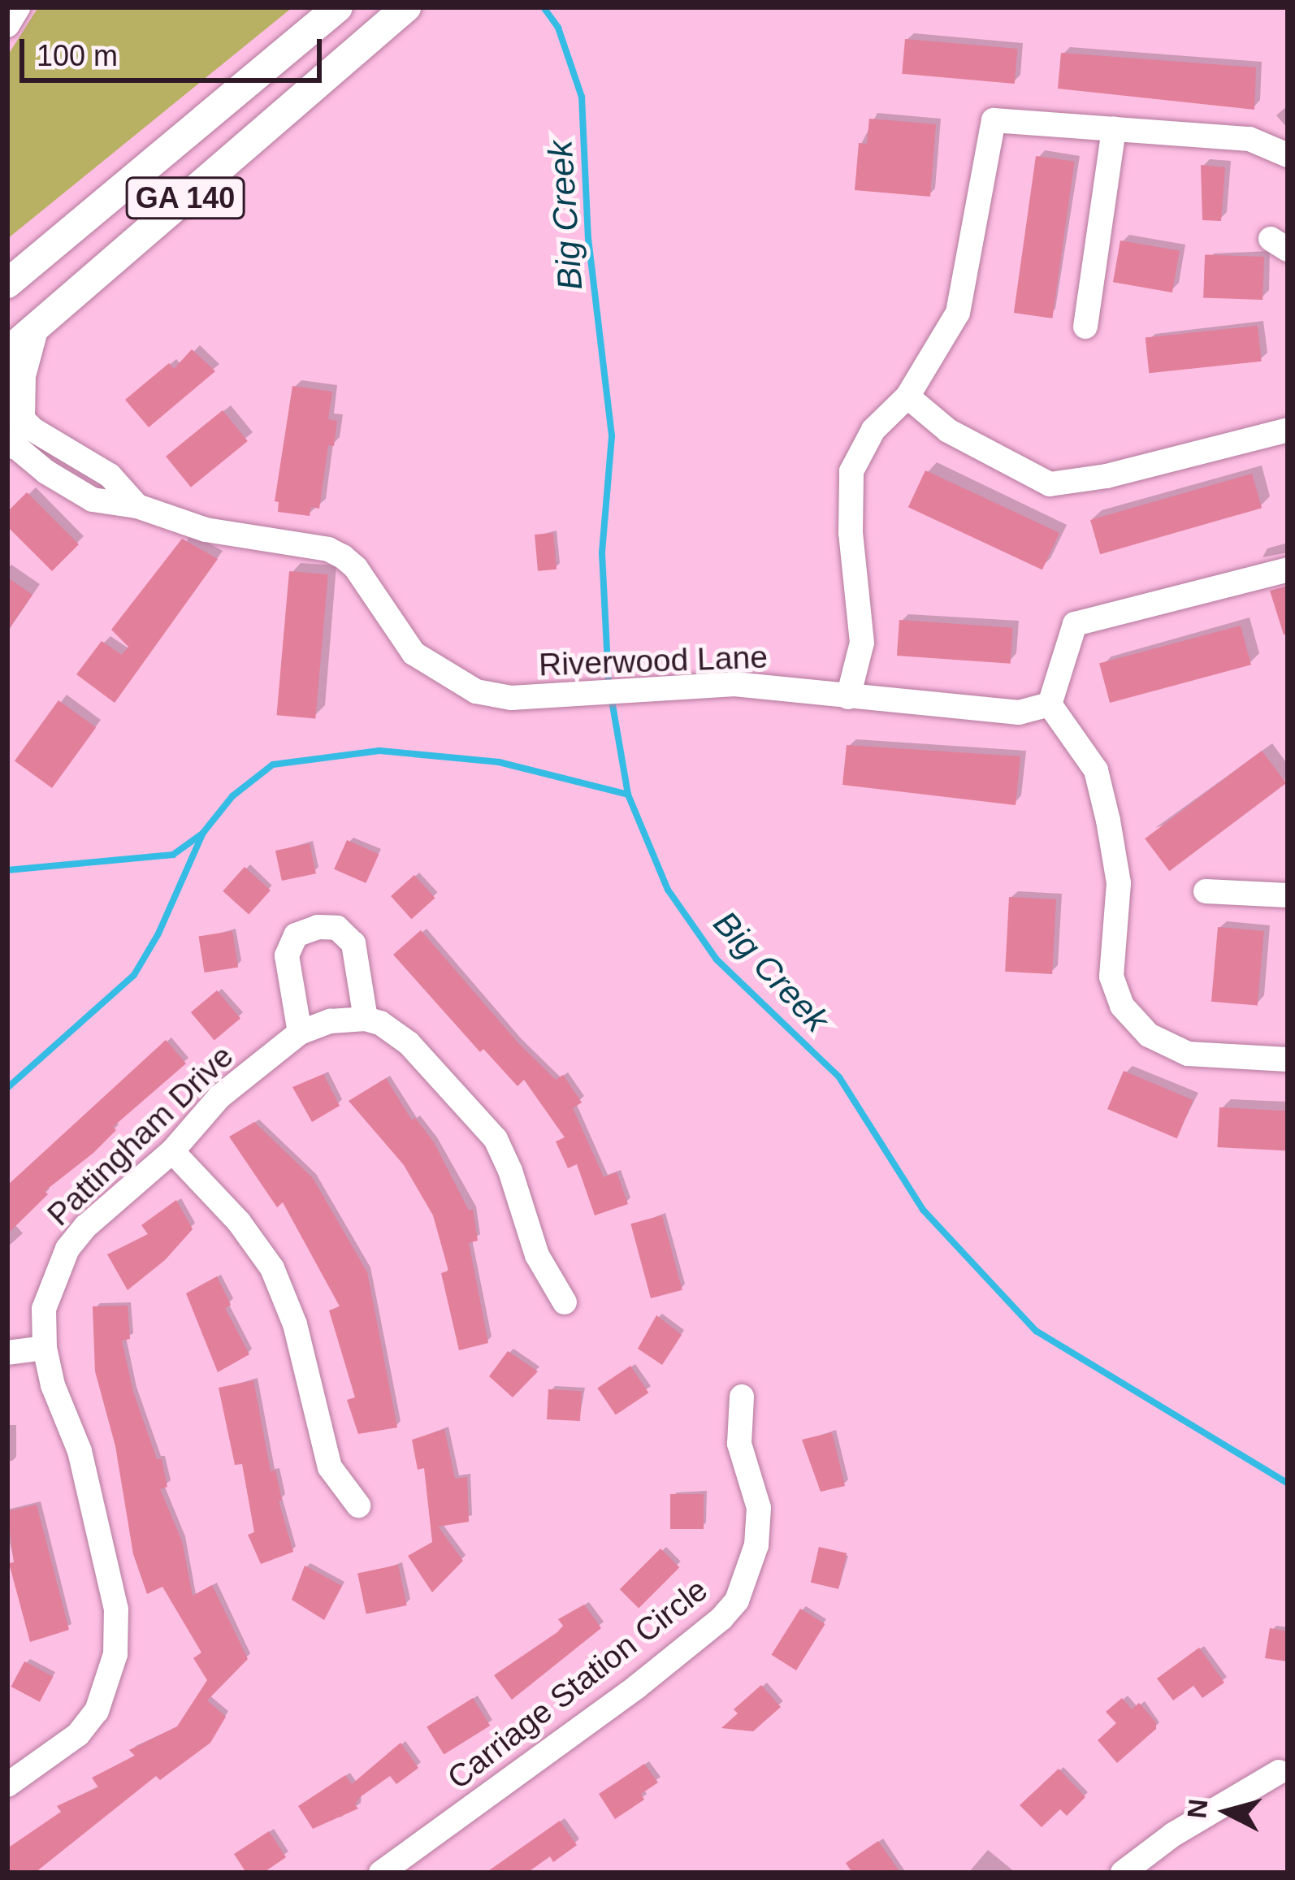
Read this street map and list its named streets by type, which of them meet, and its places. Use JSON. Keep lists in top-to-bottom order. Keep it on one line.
{"streets":{"main road":["GA 140"],"street":["Riverwood Lane","Pattingham Drive","Carriage Station Circle"]},"water":["Big Creek"],"scale_bar":"100 m","north":"left"}
